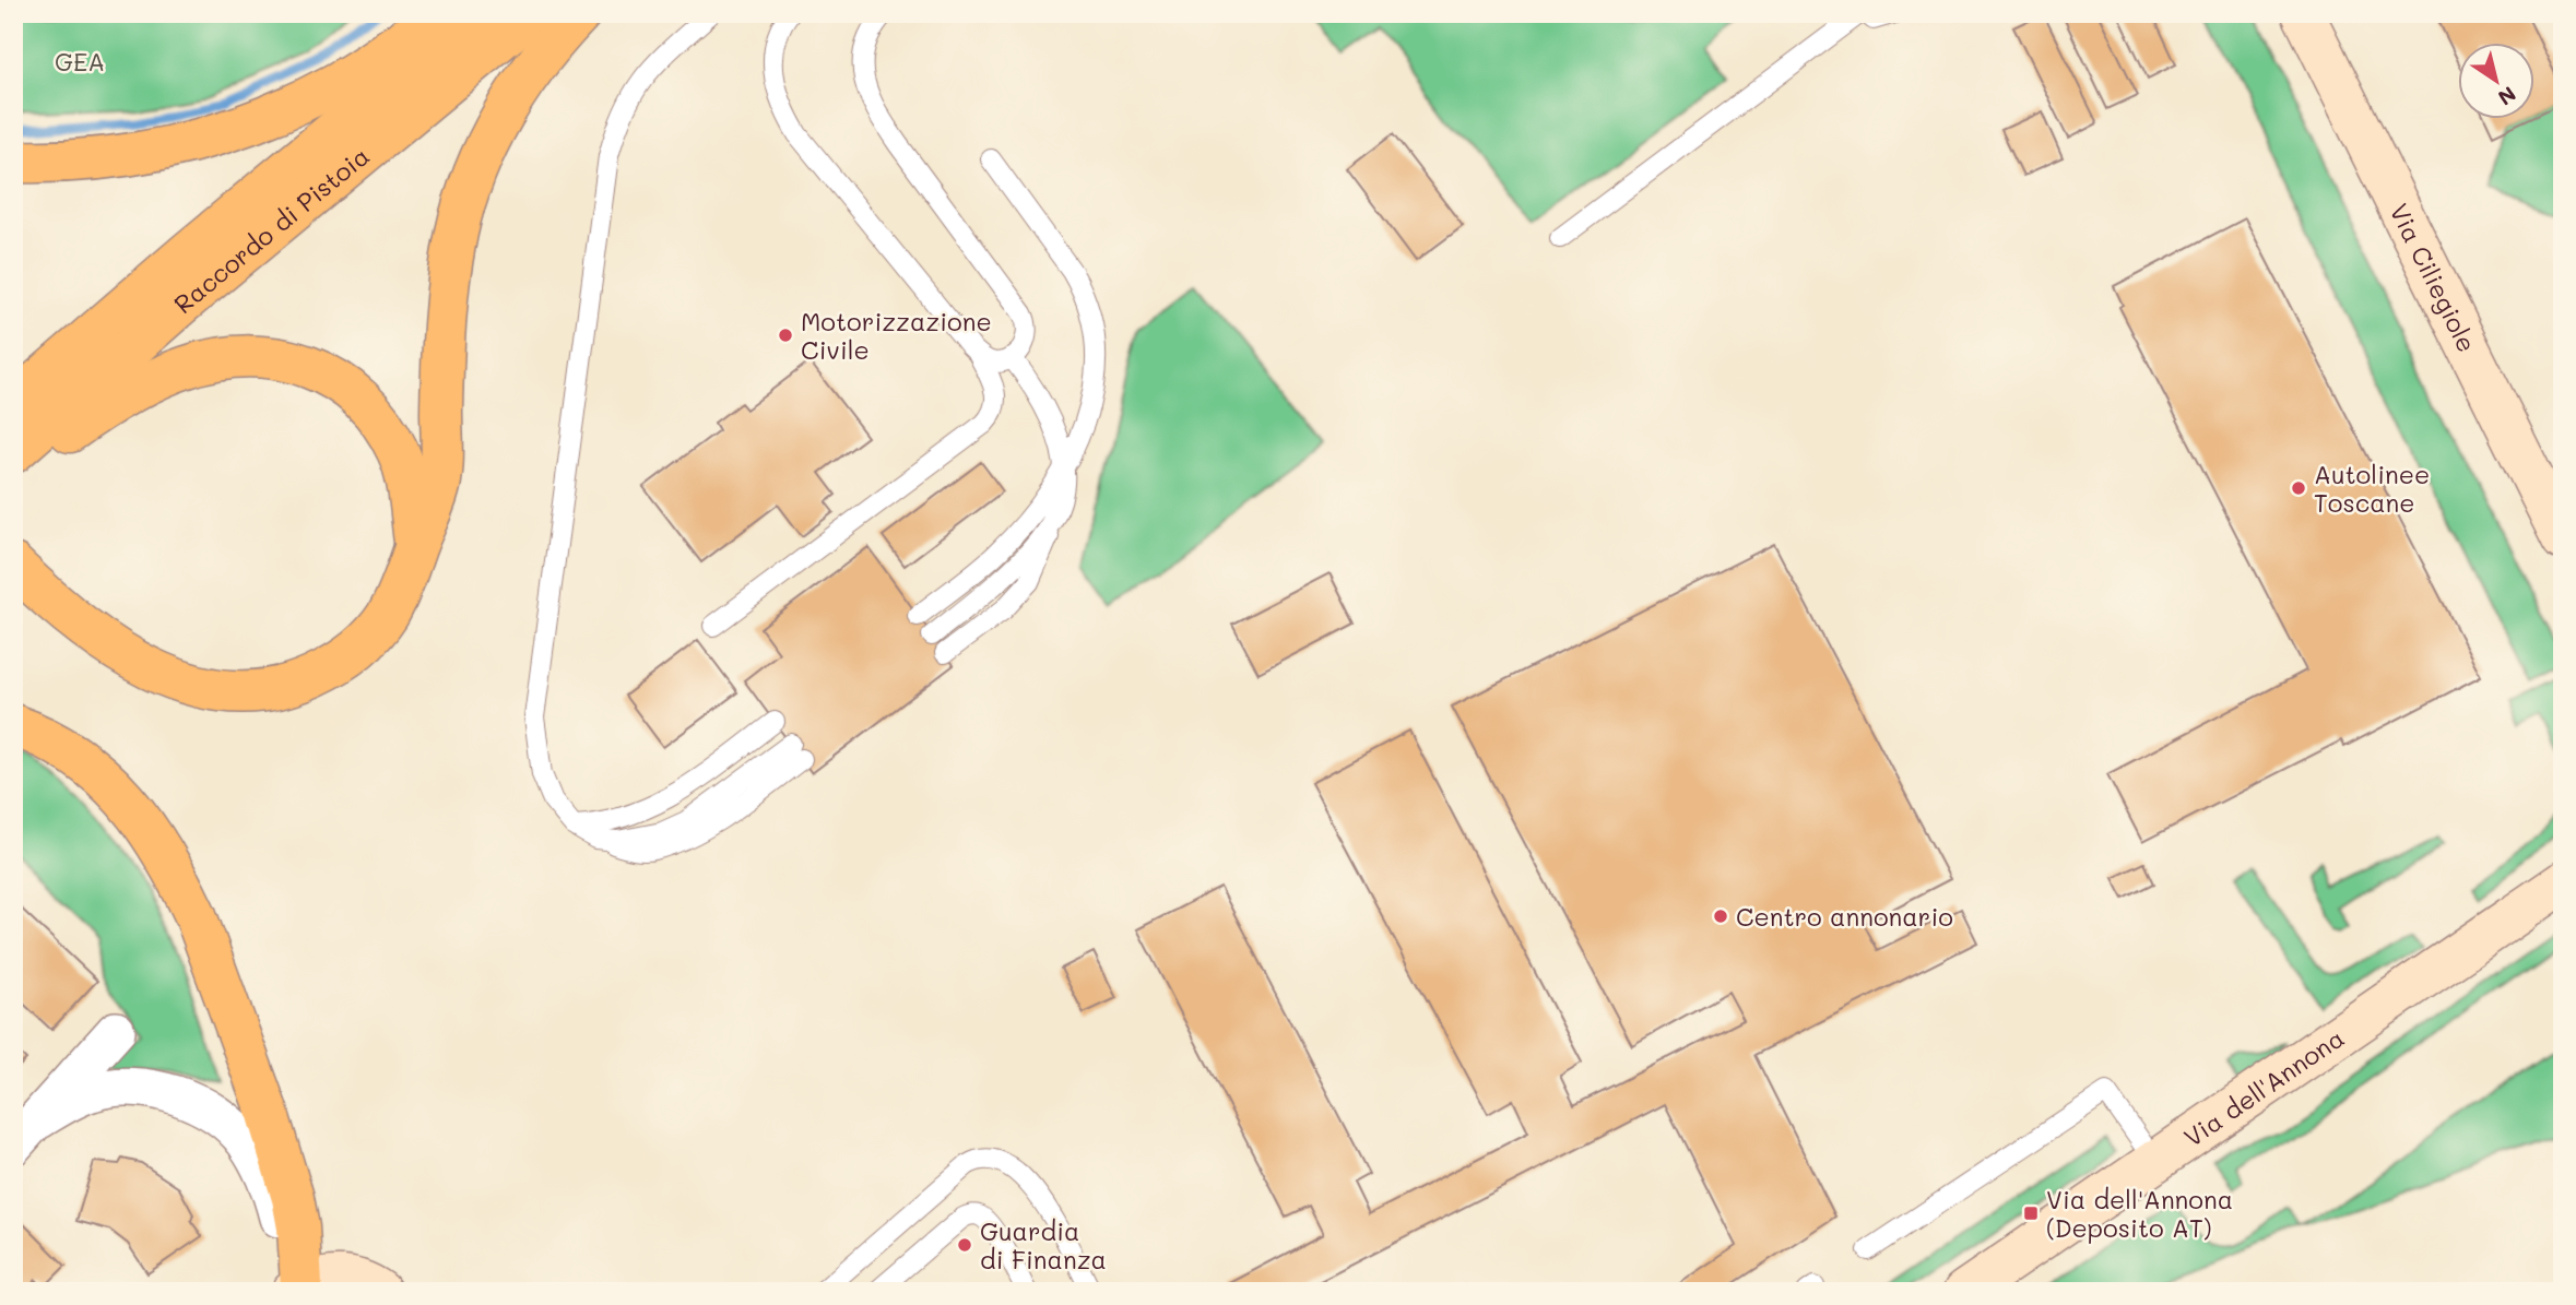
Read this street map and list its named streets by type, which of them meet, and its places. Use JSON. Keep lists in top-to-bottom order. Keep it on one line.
{"streets":{"highway":["Raccordo di Pistoia"],"street":["Via Ciliegiole","Via dell'Annona"]},"parks":["GEA"],"places":{"other":["Motorizzazione Civile","Autolinee Toscane","Centro annonario","Guardia di Finanza"],"transit":["Via dell'Annona (Deposito AT)"]},"north":"bottom right"}
